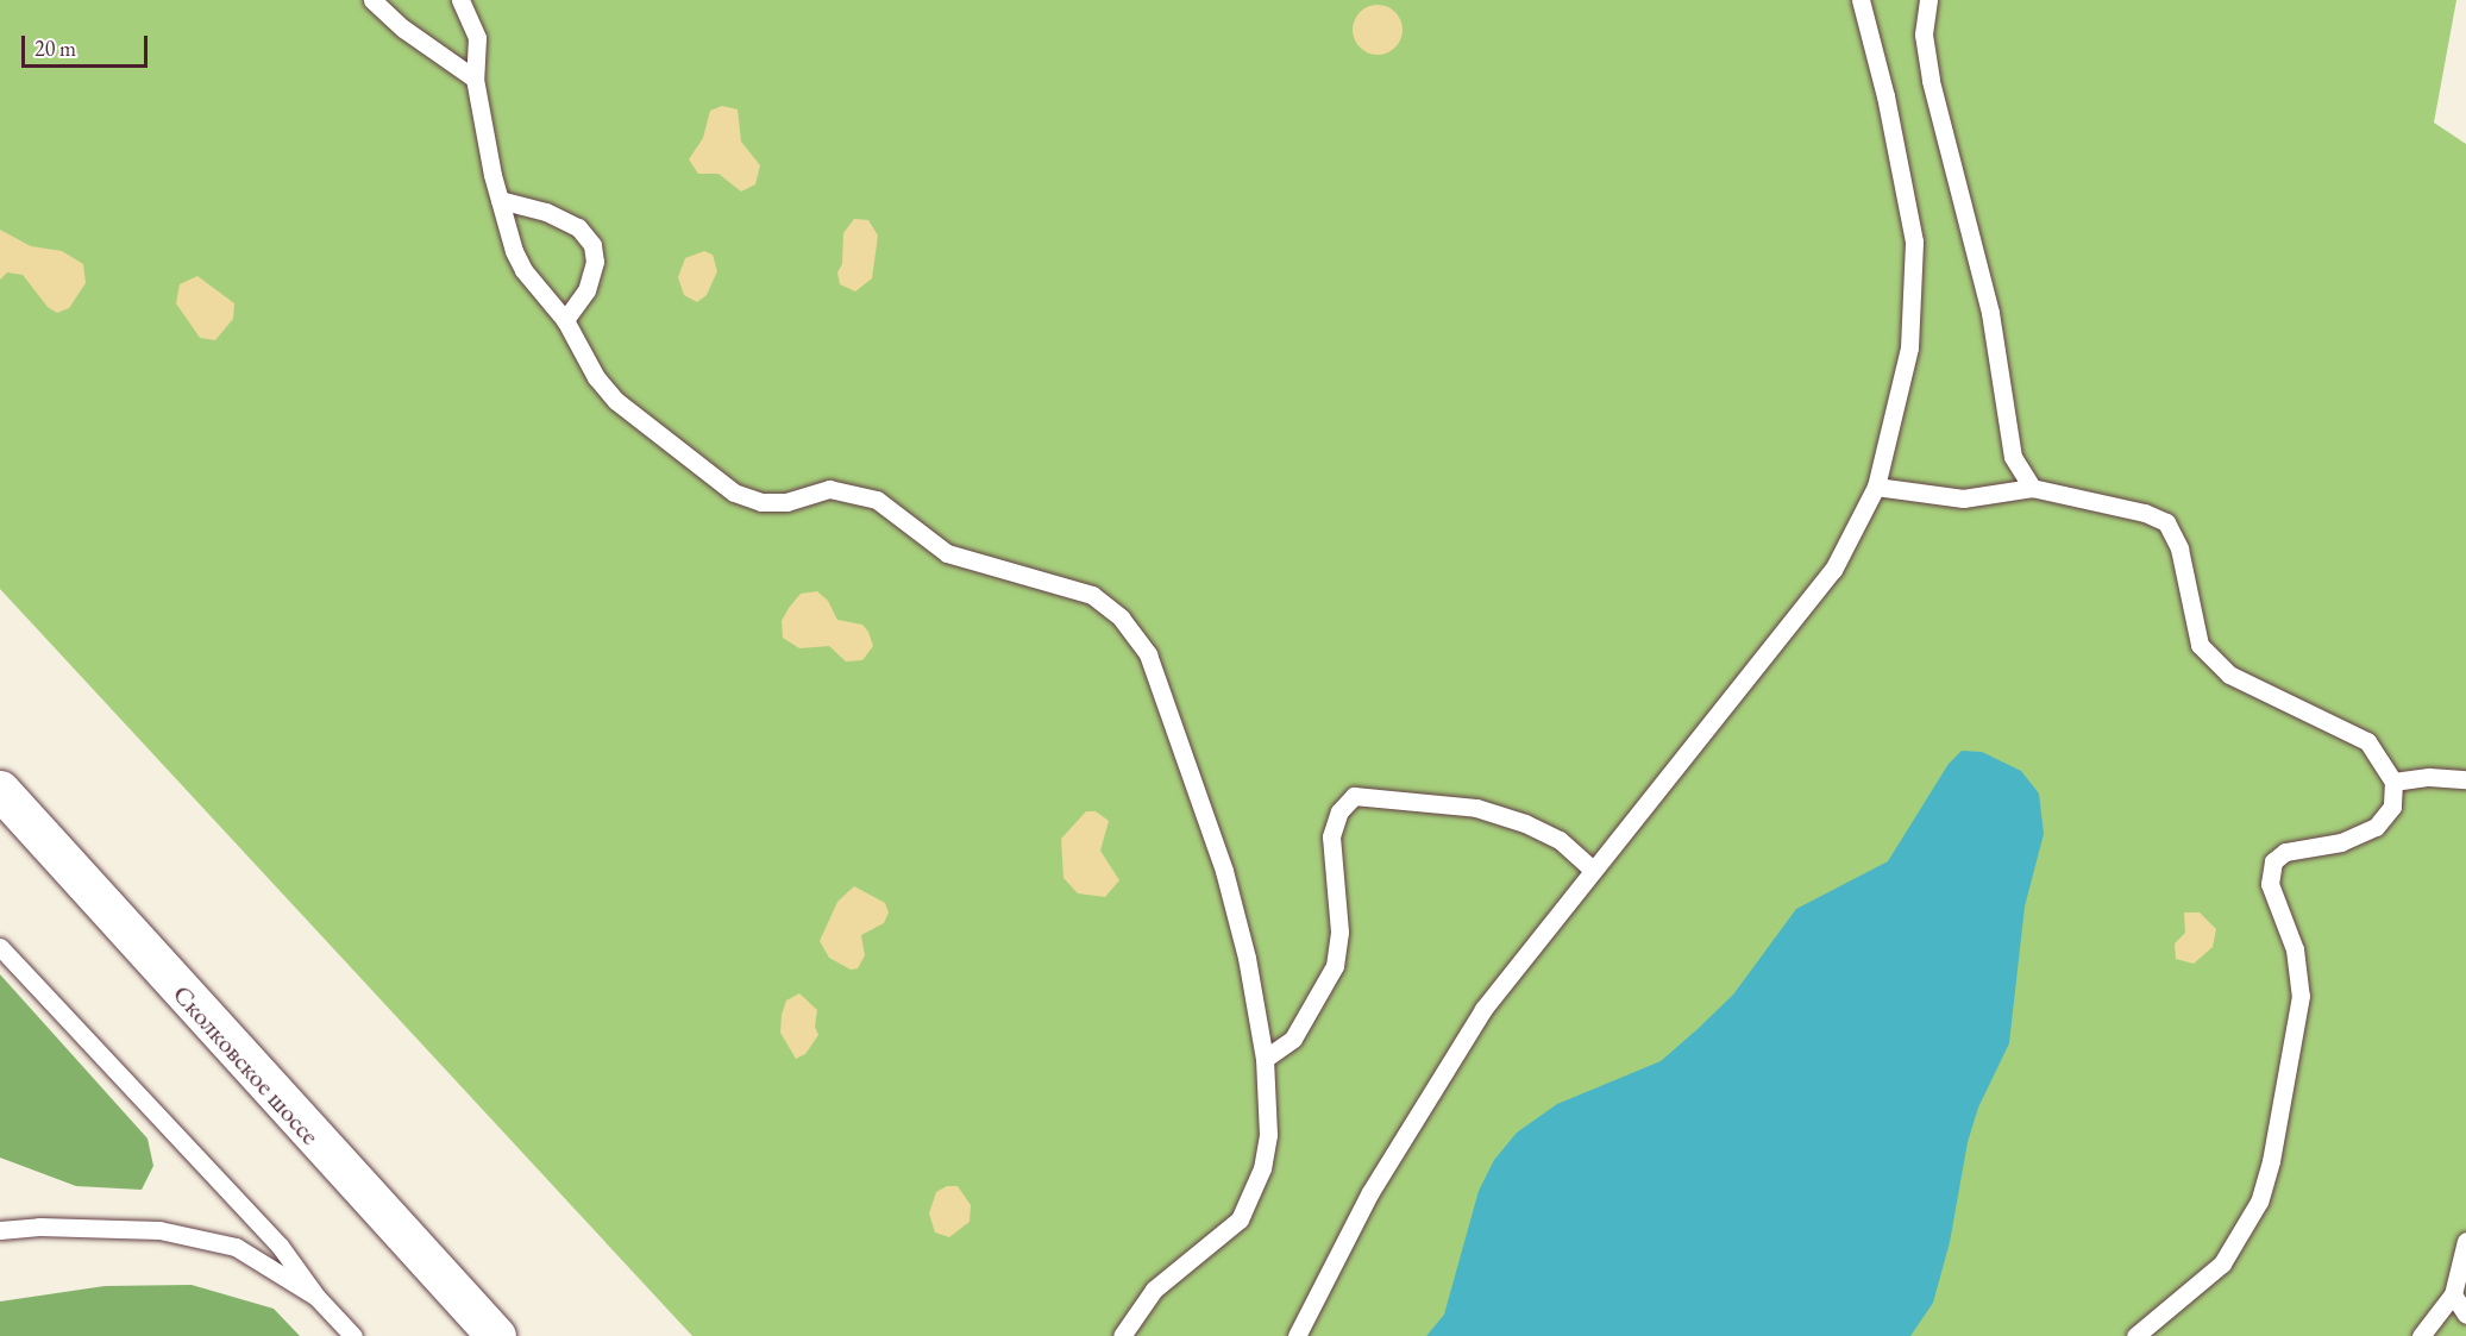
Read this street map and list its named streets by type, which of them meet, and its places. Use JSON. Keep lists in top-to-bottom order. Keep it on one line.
{"streets":{"street":["Сколковское шоссе"]},"scale_bar":"20 m"}
